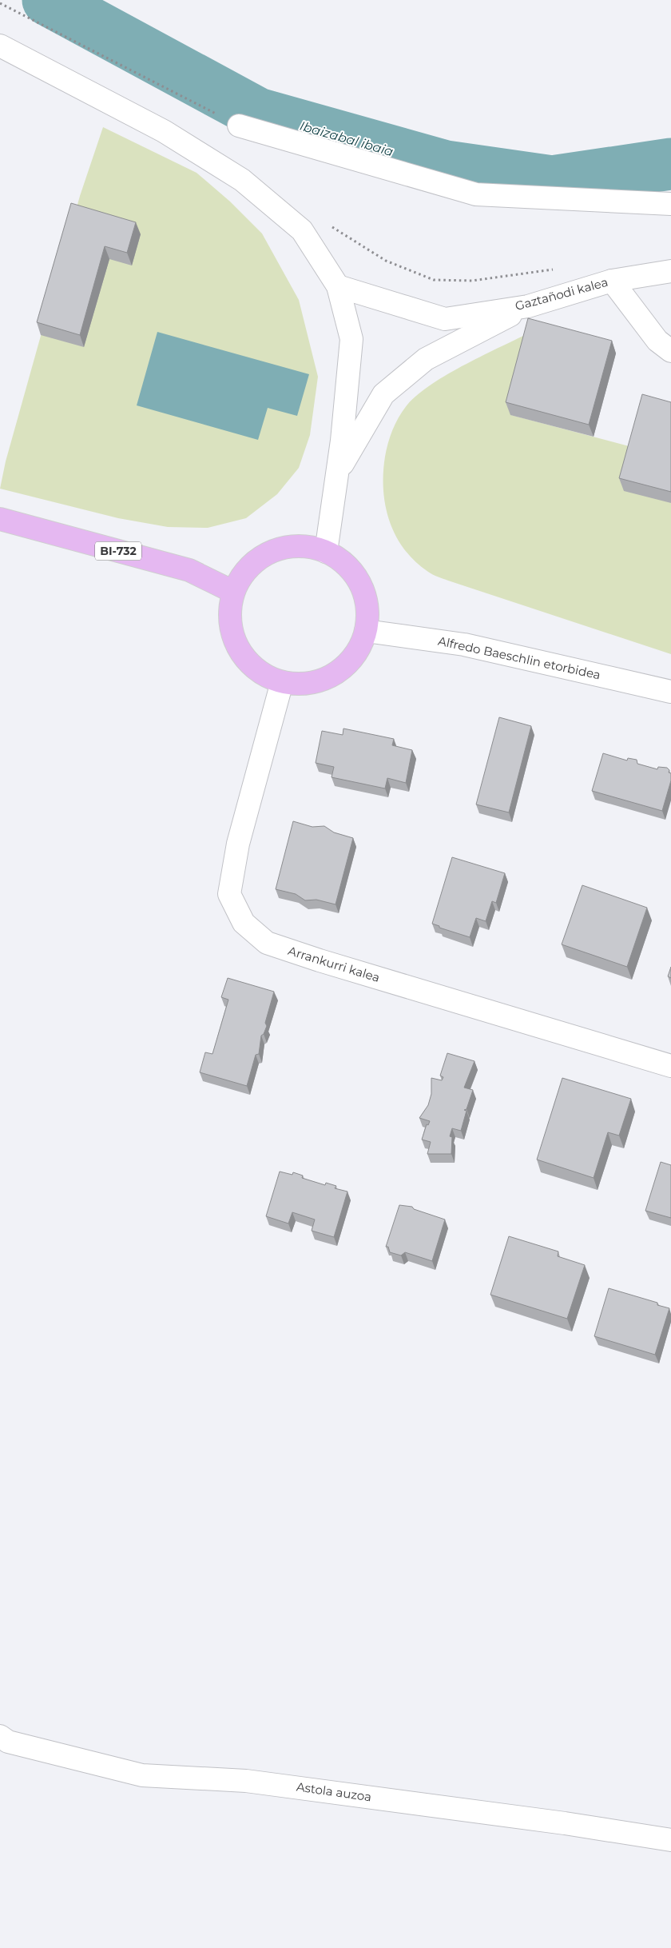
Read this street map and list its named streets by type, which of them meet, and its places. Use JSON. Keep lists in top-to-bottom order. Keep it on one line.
{"streets":{"main road":["BI-732"],"street":["Gaztañodi kalea","Alfredo Baeschlin etorbidea","Arrankurri kalea","Astola auzoa"]},"crossings":[["BI-732","Alfredo Baeschlin etorbidea"],["BI-732","Arrankurri kalea"],["Alfredo Baeschlin etorbidea","Arrankurri kalea"]],"water":["Ibaizabal ibaia"]}
